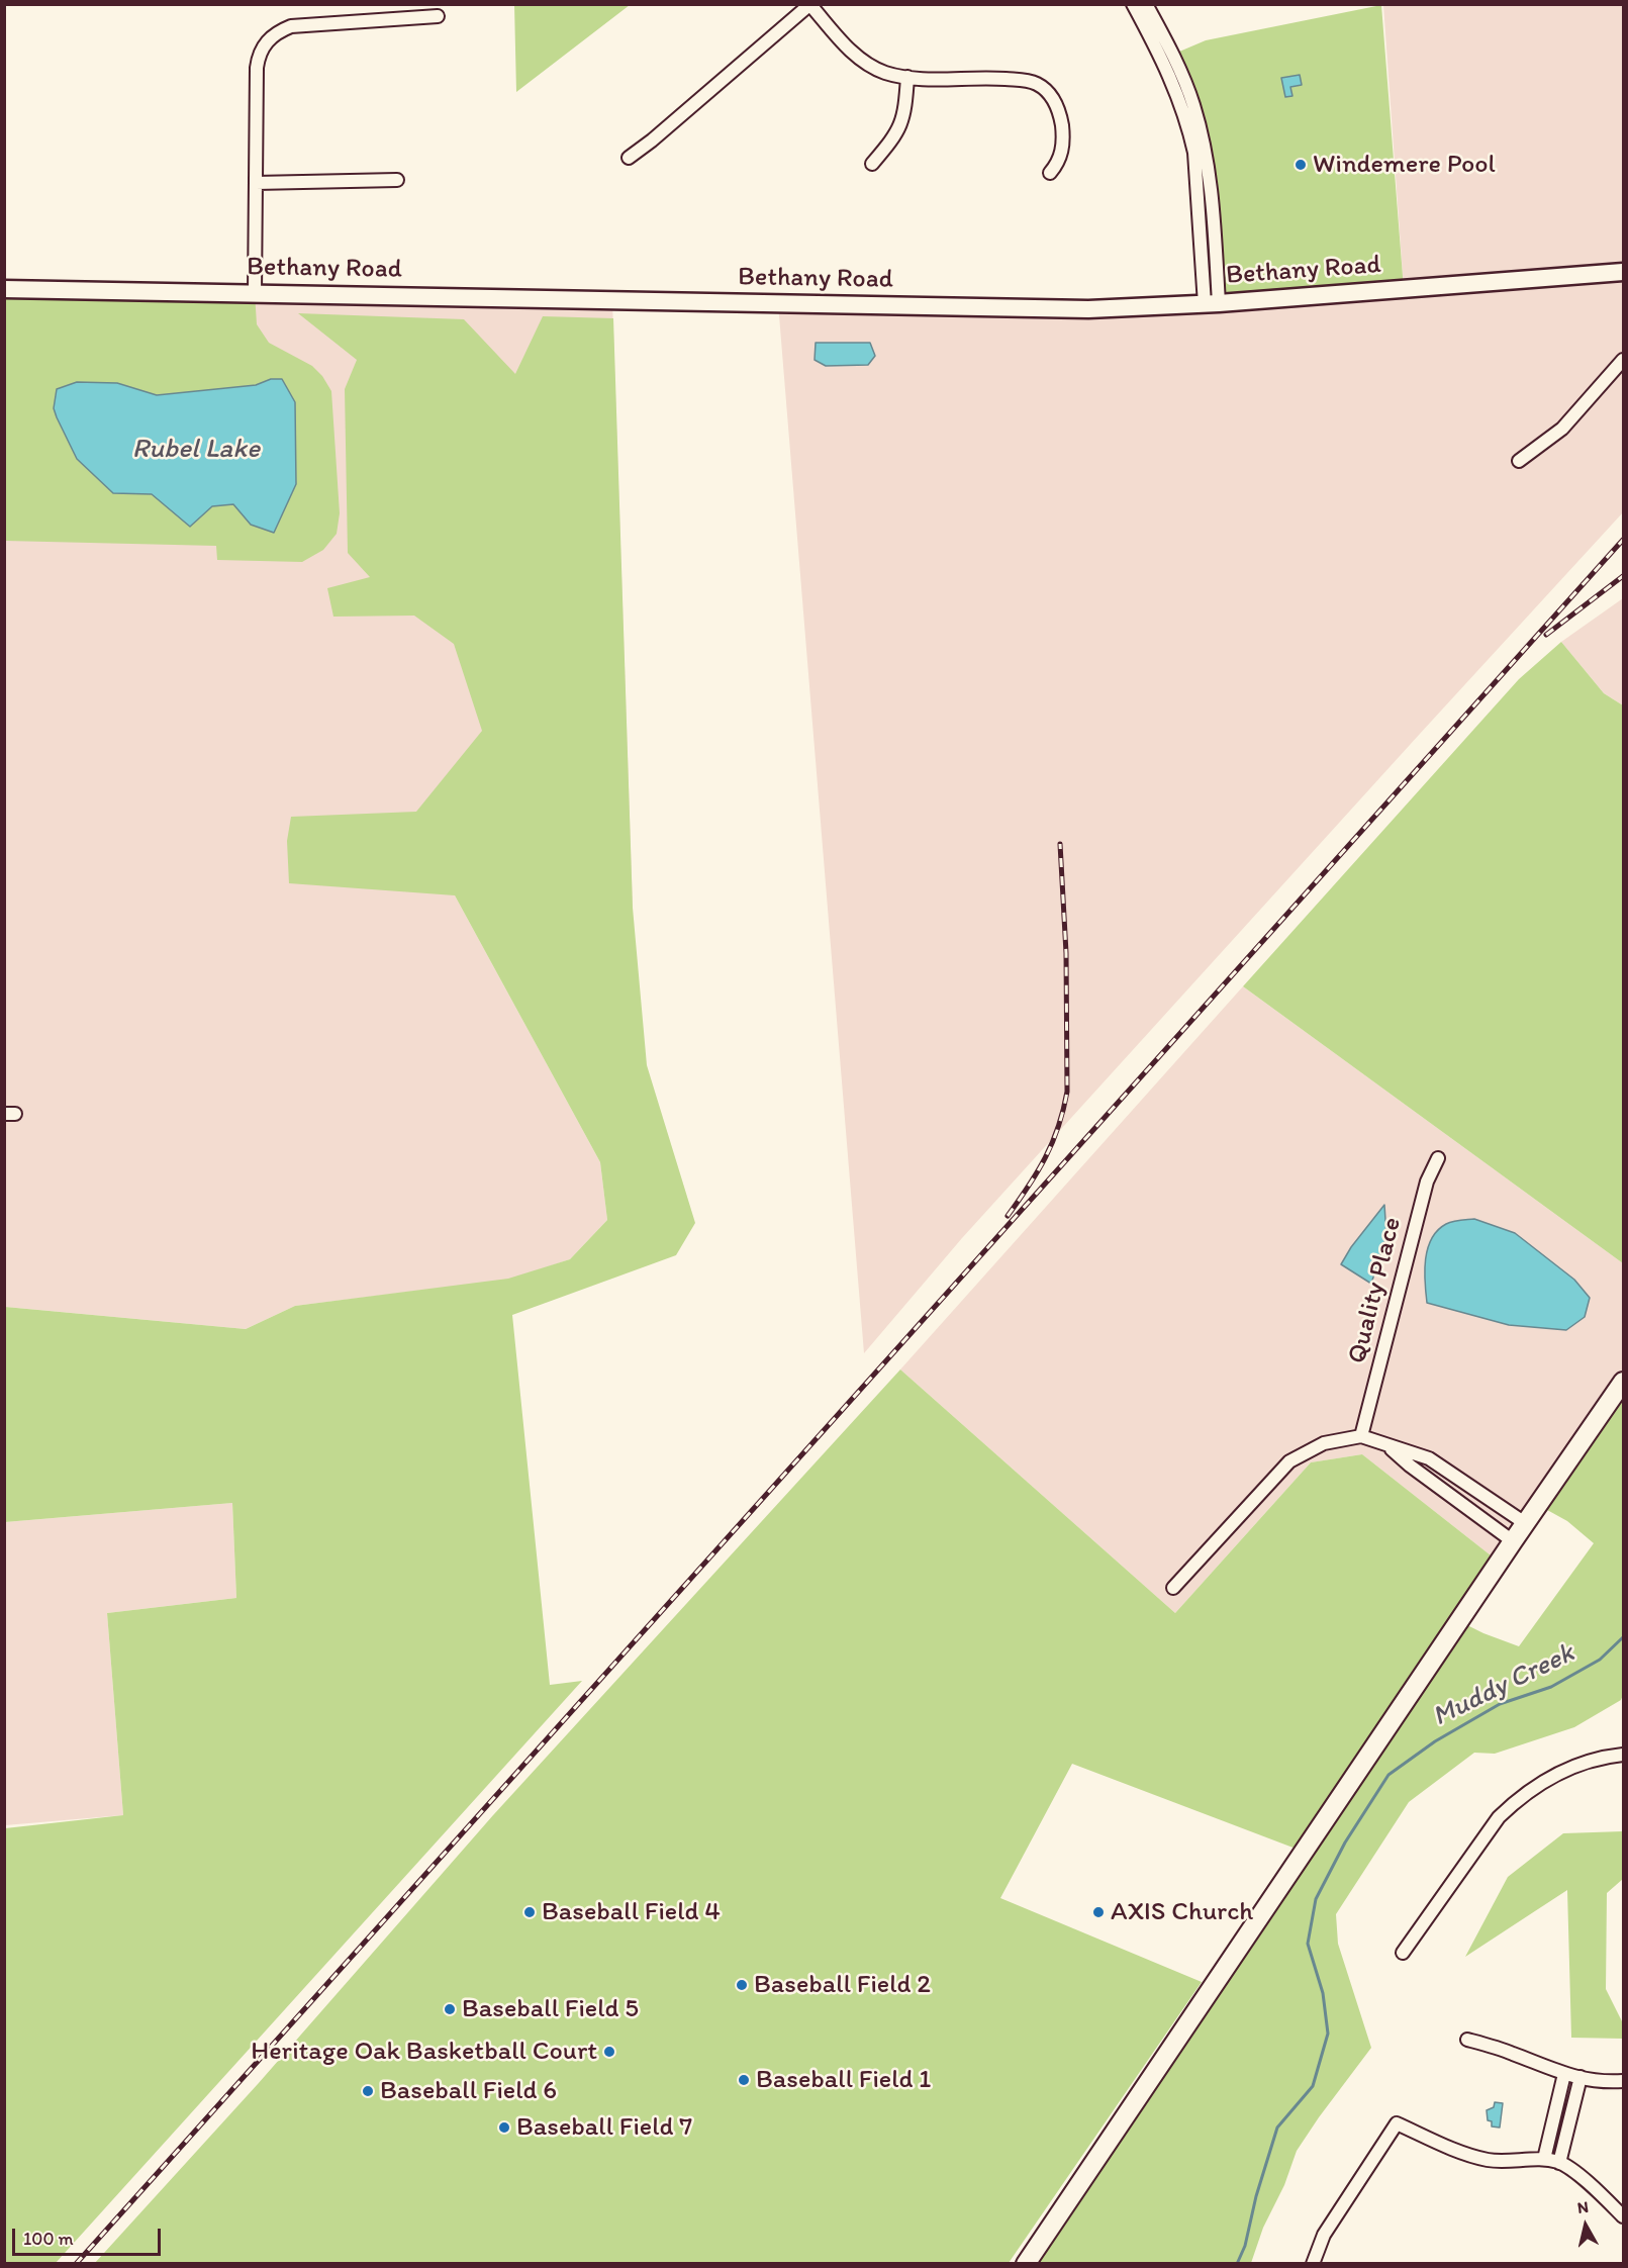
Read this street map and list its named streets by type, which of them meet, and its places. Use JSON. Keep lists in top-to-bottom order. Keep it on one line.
{"streets":{"main road":["Bethany Road"],"street":["Quality Place"]},"water":["Rubel Lake","Muddy Creek"],"places":["Windemere Pool","Baseball Field 4","AXIS Church","Baseball Field 2","Baseball Field 5","Heritage Oak Basketball Court","Baseball Field 1","Baseball Field 6","Baseball Field 7"],"scale_bar":"100 m","north":"top"}
